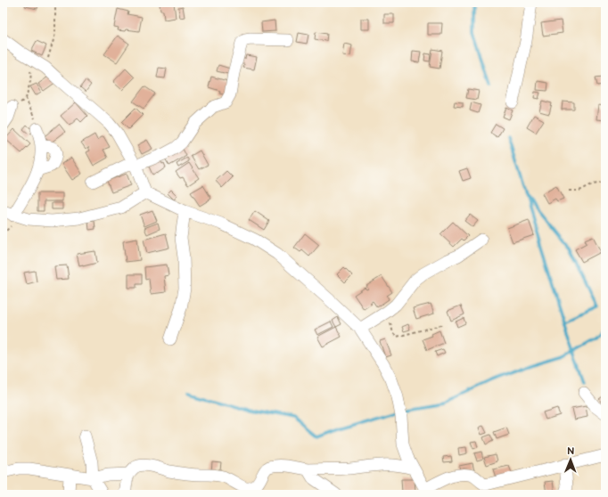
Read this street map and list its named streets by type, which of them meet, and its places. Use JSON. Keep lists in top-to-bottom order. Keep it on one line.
{"north":"top"}
